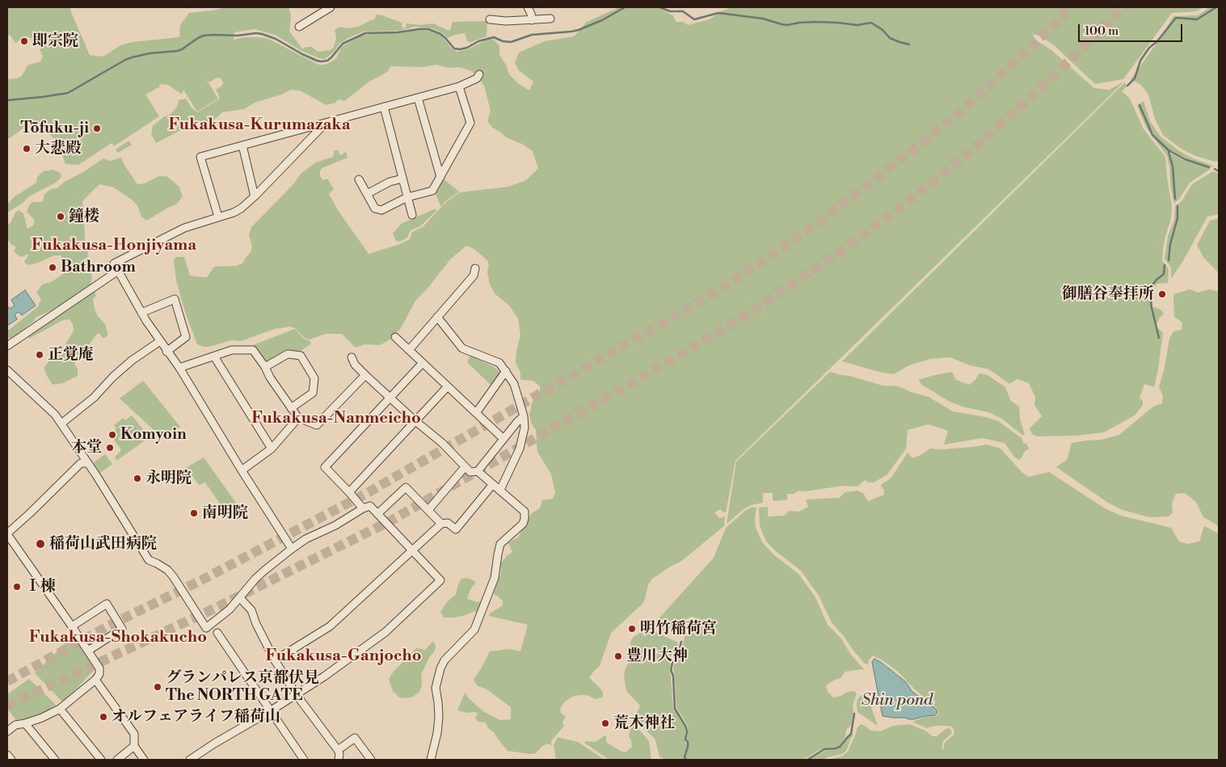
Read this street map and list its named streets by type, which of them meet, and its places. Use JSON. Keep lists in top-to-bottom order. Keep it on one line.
{"districts":["Fukakusa-Kurumazaka","Fukakusa-Honjiyama","Fukakusa-Nanmeicho","Fukakusa-Shokakucho","Fukakusa-Ganjocho"],"water":["Shin pond"],"places":["即宗院","Tōfuku-ji","大悲殿","鐘楼","Bathroom","御膳谷奉拝所","正覚庵","Komyoin","本堂","永明院","南明院","稲荷山武田病院","Ⅰ棟","明竹稲荷宮","豊川大神","グランパレス京都伏見 The NORTH GATE","オルフェアライフ稲荷山","荒木神社"],"scale_bar":"100 m"}
